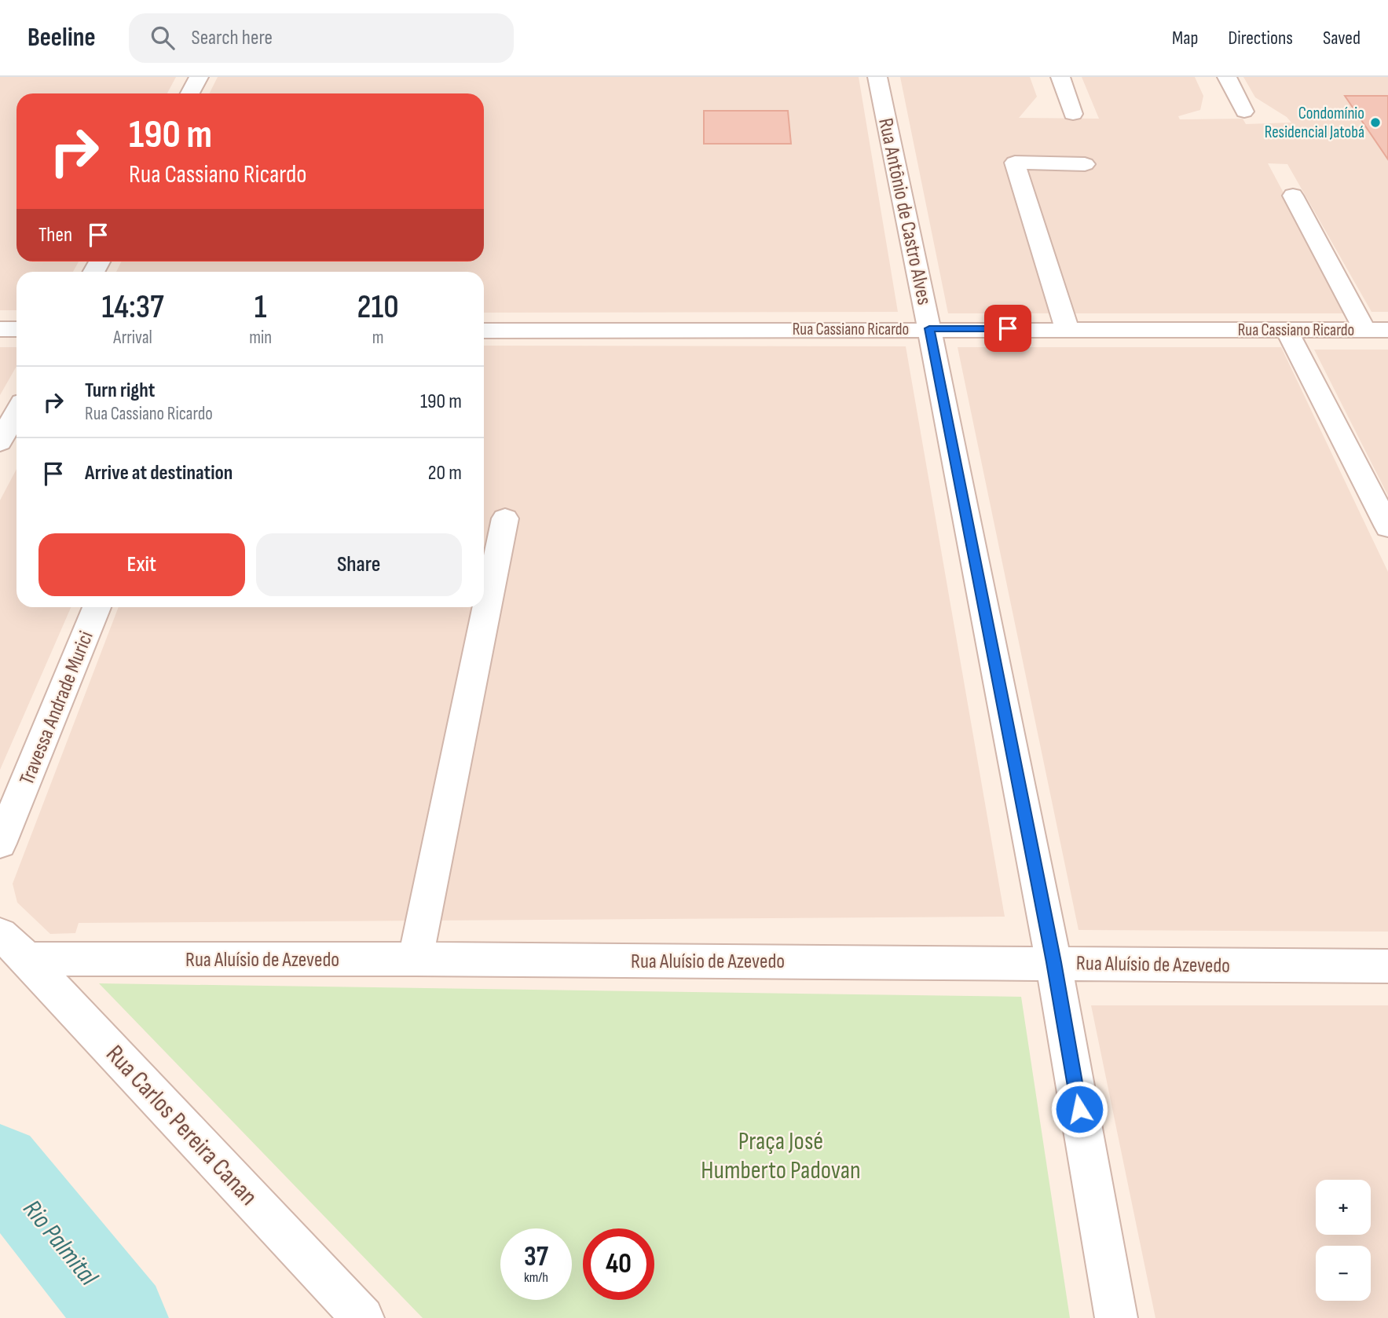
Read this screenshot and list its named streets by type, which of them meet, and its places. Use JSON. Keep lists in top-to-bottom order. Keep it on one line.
{"streets":{"street":["Rua Antônio de Castro Alves","Rua Cassiano Ricardo","Travessa Andrade Murici","Rua Aluísio de Azevedo","Rua Carlos Pereira Canan"]},"crossings":[["Rua Antônio de Castro Alves","Rua Cassiano Ricardo"],["Rua Antônio de Castro Alves","Rua Aluísio de Azevedo"],["Rua Aluísio de Azevedo","Rua Carlos Pereira Canan"]],"water":["Rio Palmital"],"parks":["Praça José Humberto Padovan"],"places":["Condomínio Residencial Jatobá"],"page":{"header":"Beeline","search":"Search here","nav":["Map","Directions","Saved"],"turn":["190 m","Rua Cassiano Ricardo"],"then":"Then","eta":["14:37","Arrival","1","min","210","m"],"list":[{"name":"Turn right","note":"Rua Cassiano Ricardo","value":"190 m"},{"name":"Arrive at destination","value":"20 m"}],"buttons":["Exit","Share"],"map_buttons":["+","−"],"speed":"37 km/h","limit":"40"}}
